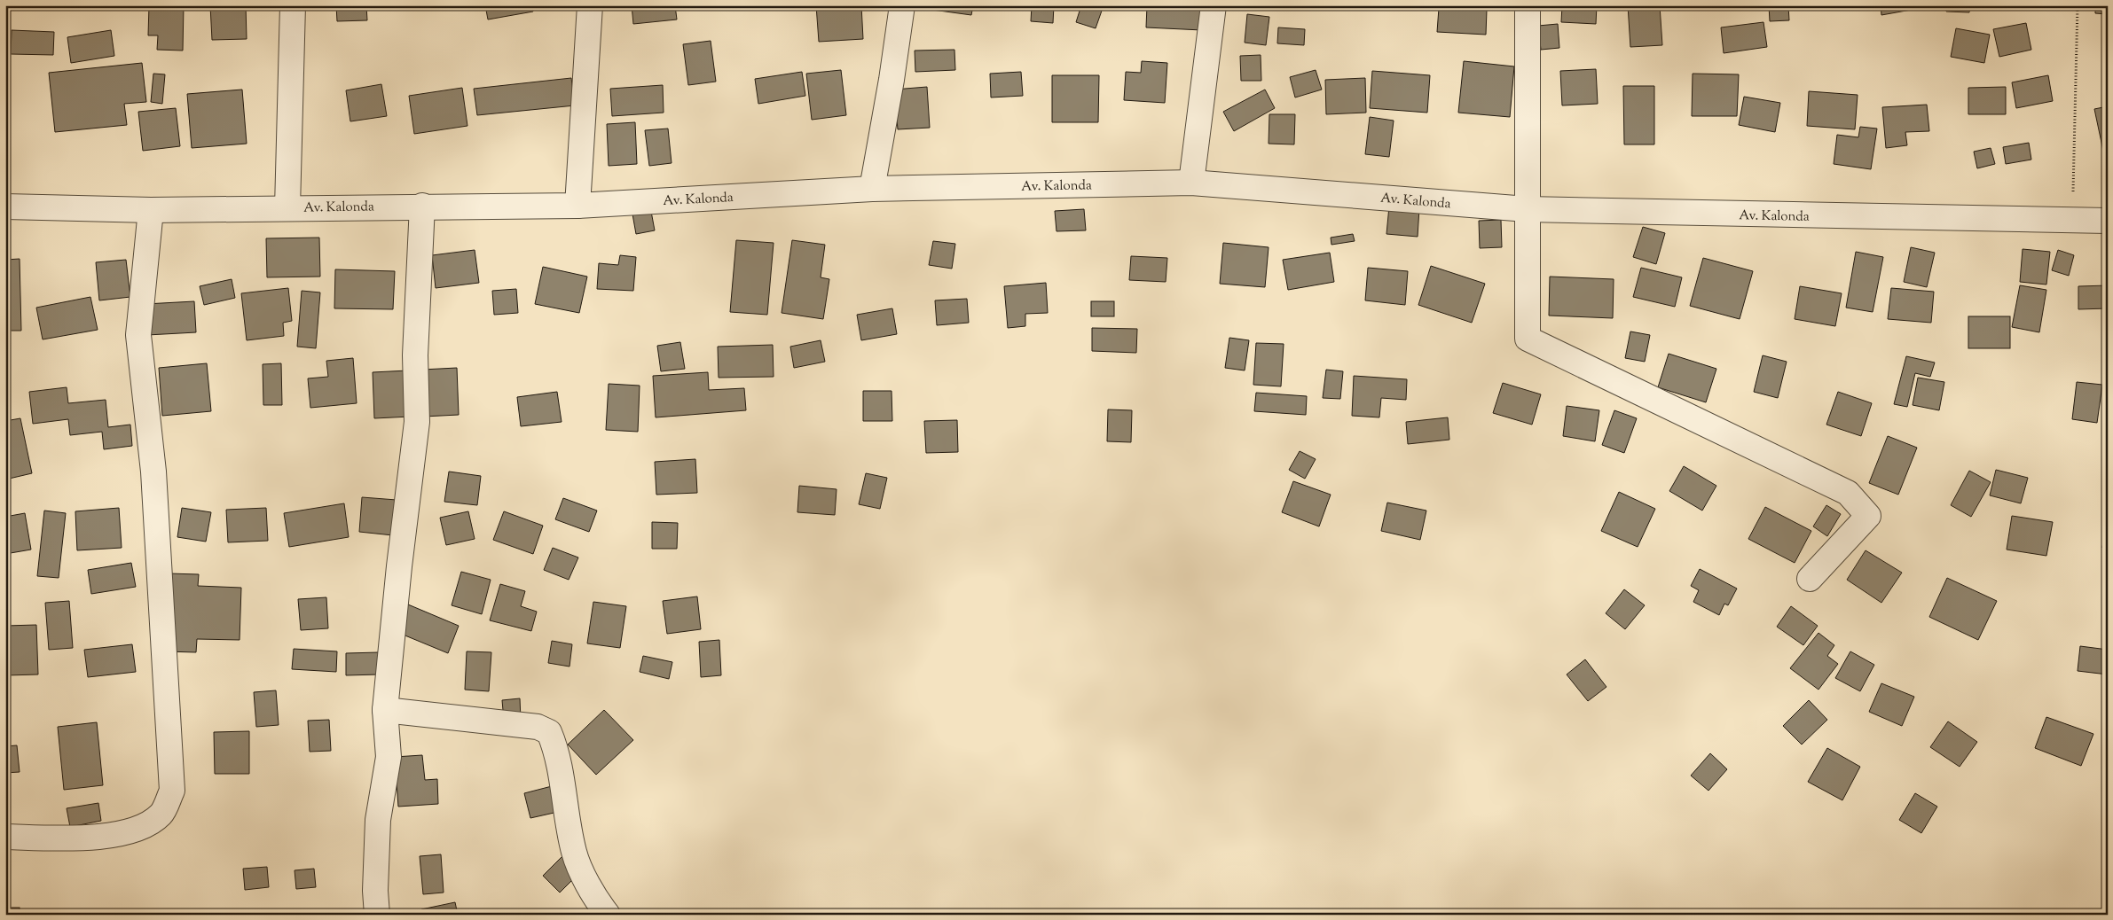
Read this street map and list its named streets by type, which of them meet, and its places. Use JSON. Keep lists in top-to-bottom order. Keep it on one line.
{"streets":{"street":["Av. Kalonda"]}}
